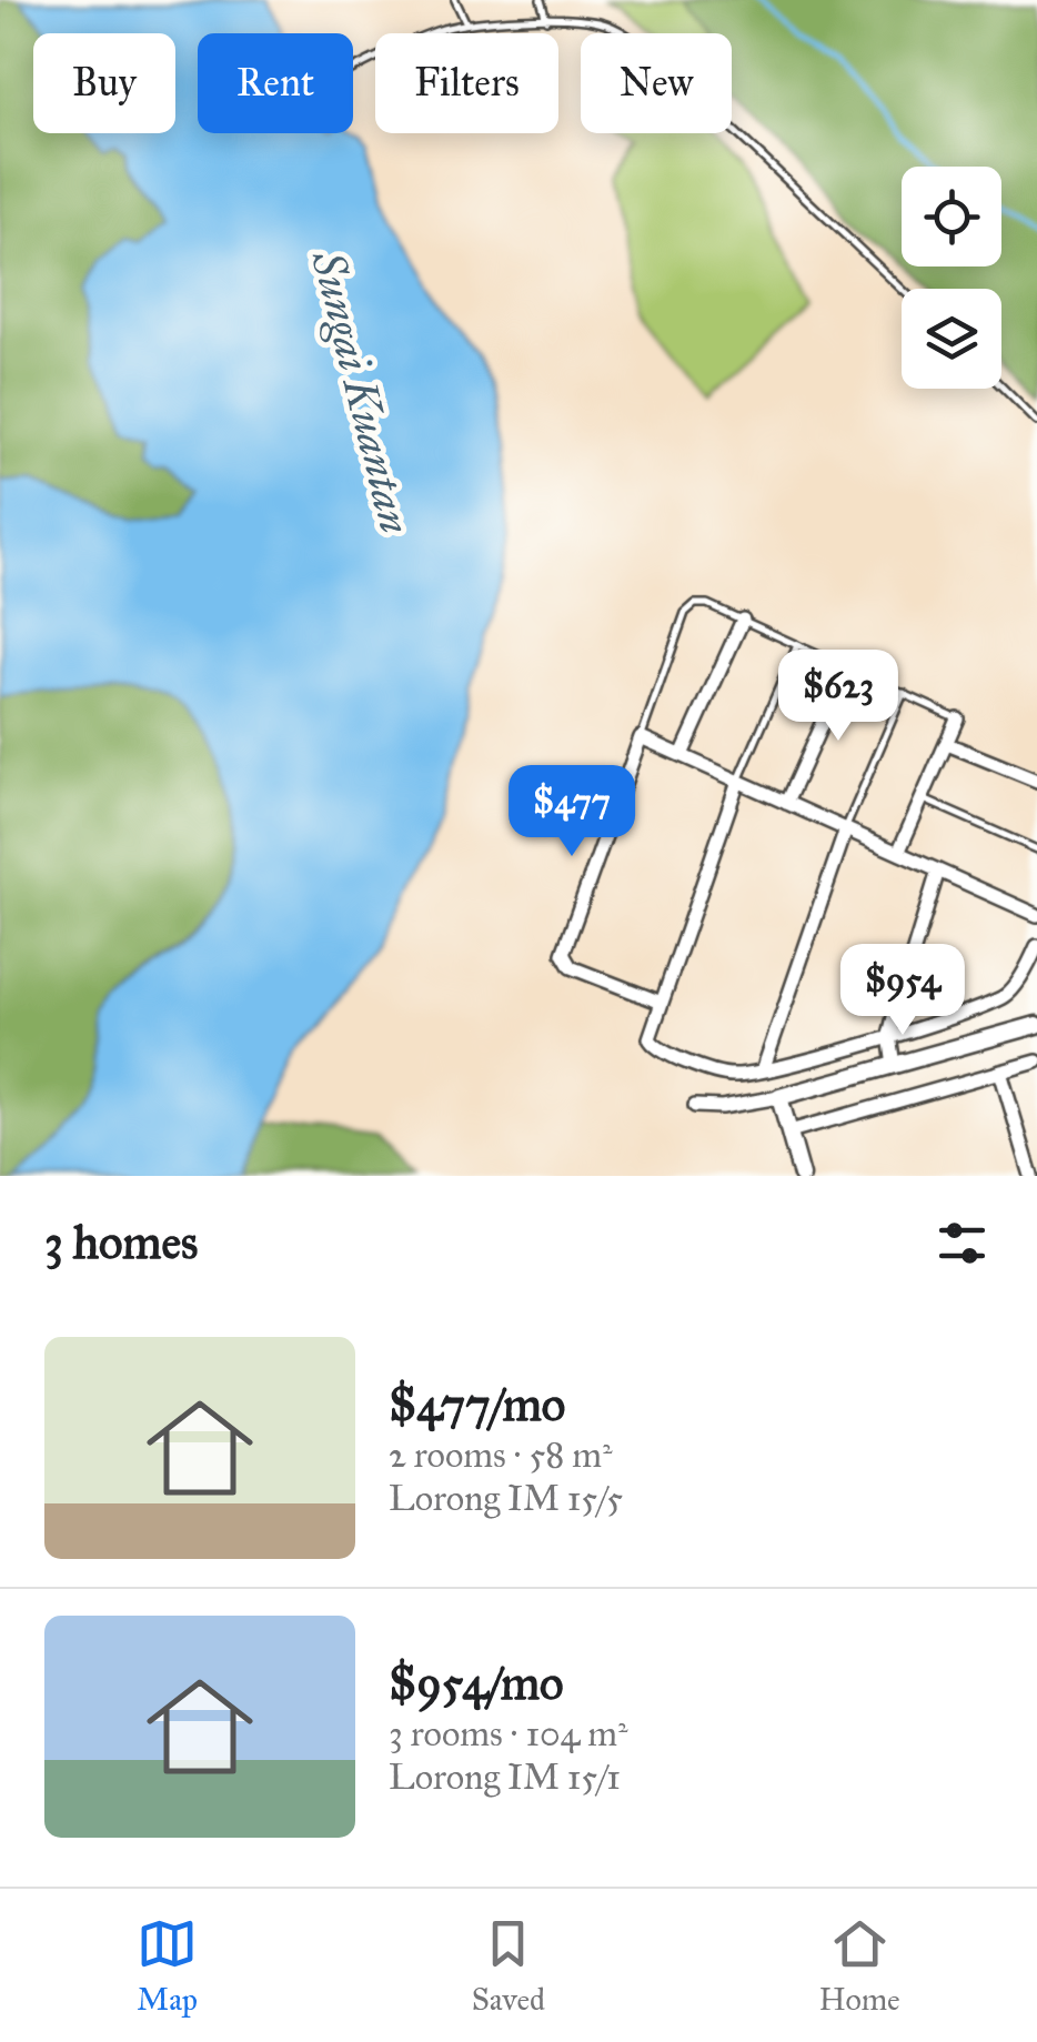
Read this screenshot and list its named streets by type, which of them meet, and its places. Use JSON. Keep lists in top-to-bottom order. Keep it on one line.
{"water":["Sungai Kuantan"],"page":{"chip":["Buy","Rent","Filters","New"],"price":["$623","$477","$954"],"heading":"3 homes","list":[{"name":"$477/mo","note":"2 rooms · 58 m² · Lorong IM 15/5"},{"name":"$954/mo","note":"3 rooms · 104 m² · Lorong IM 15/1"}],"tabs":["Map","Saved","Home"]}}
